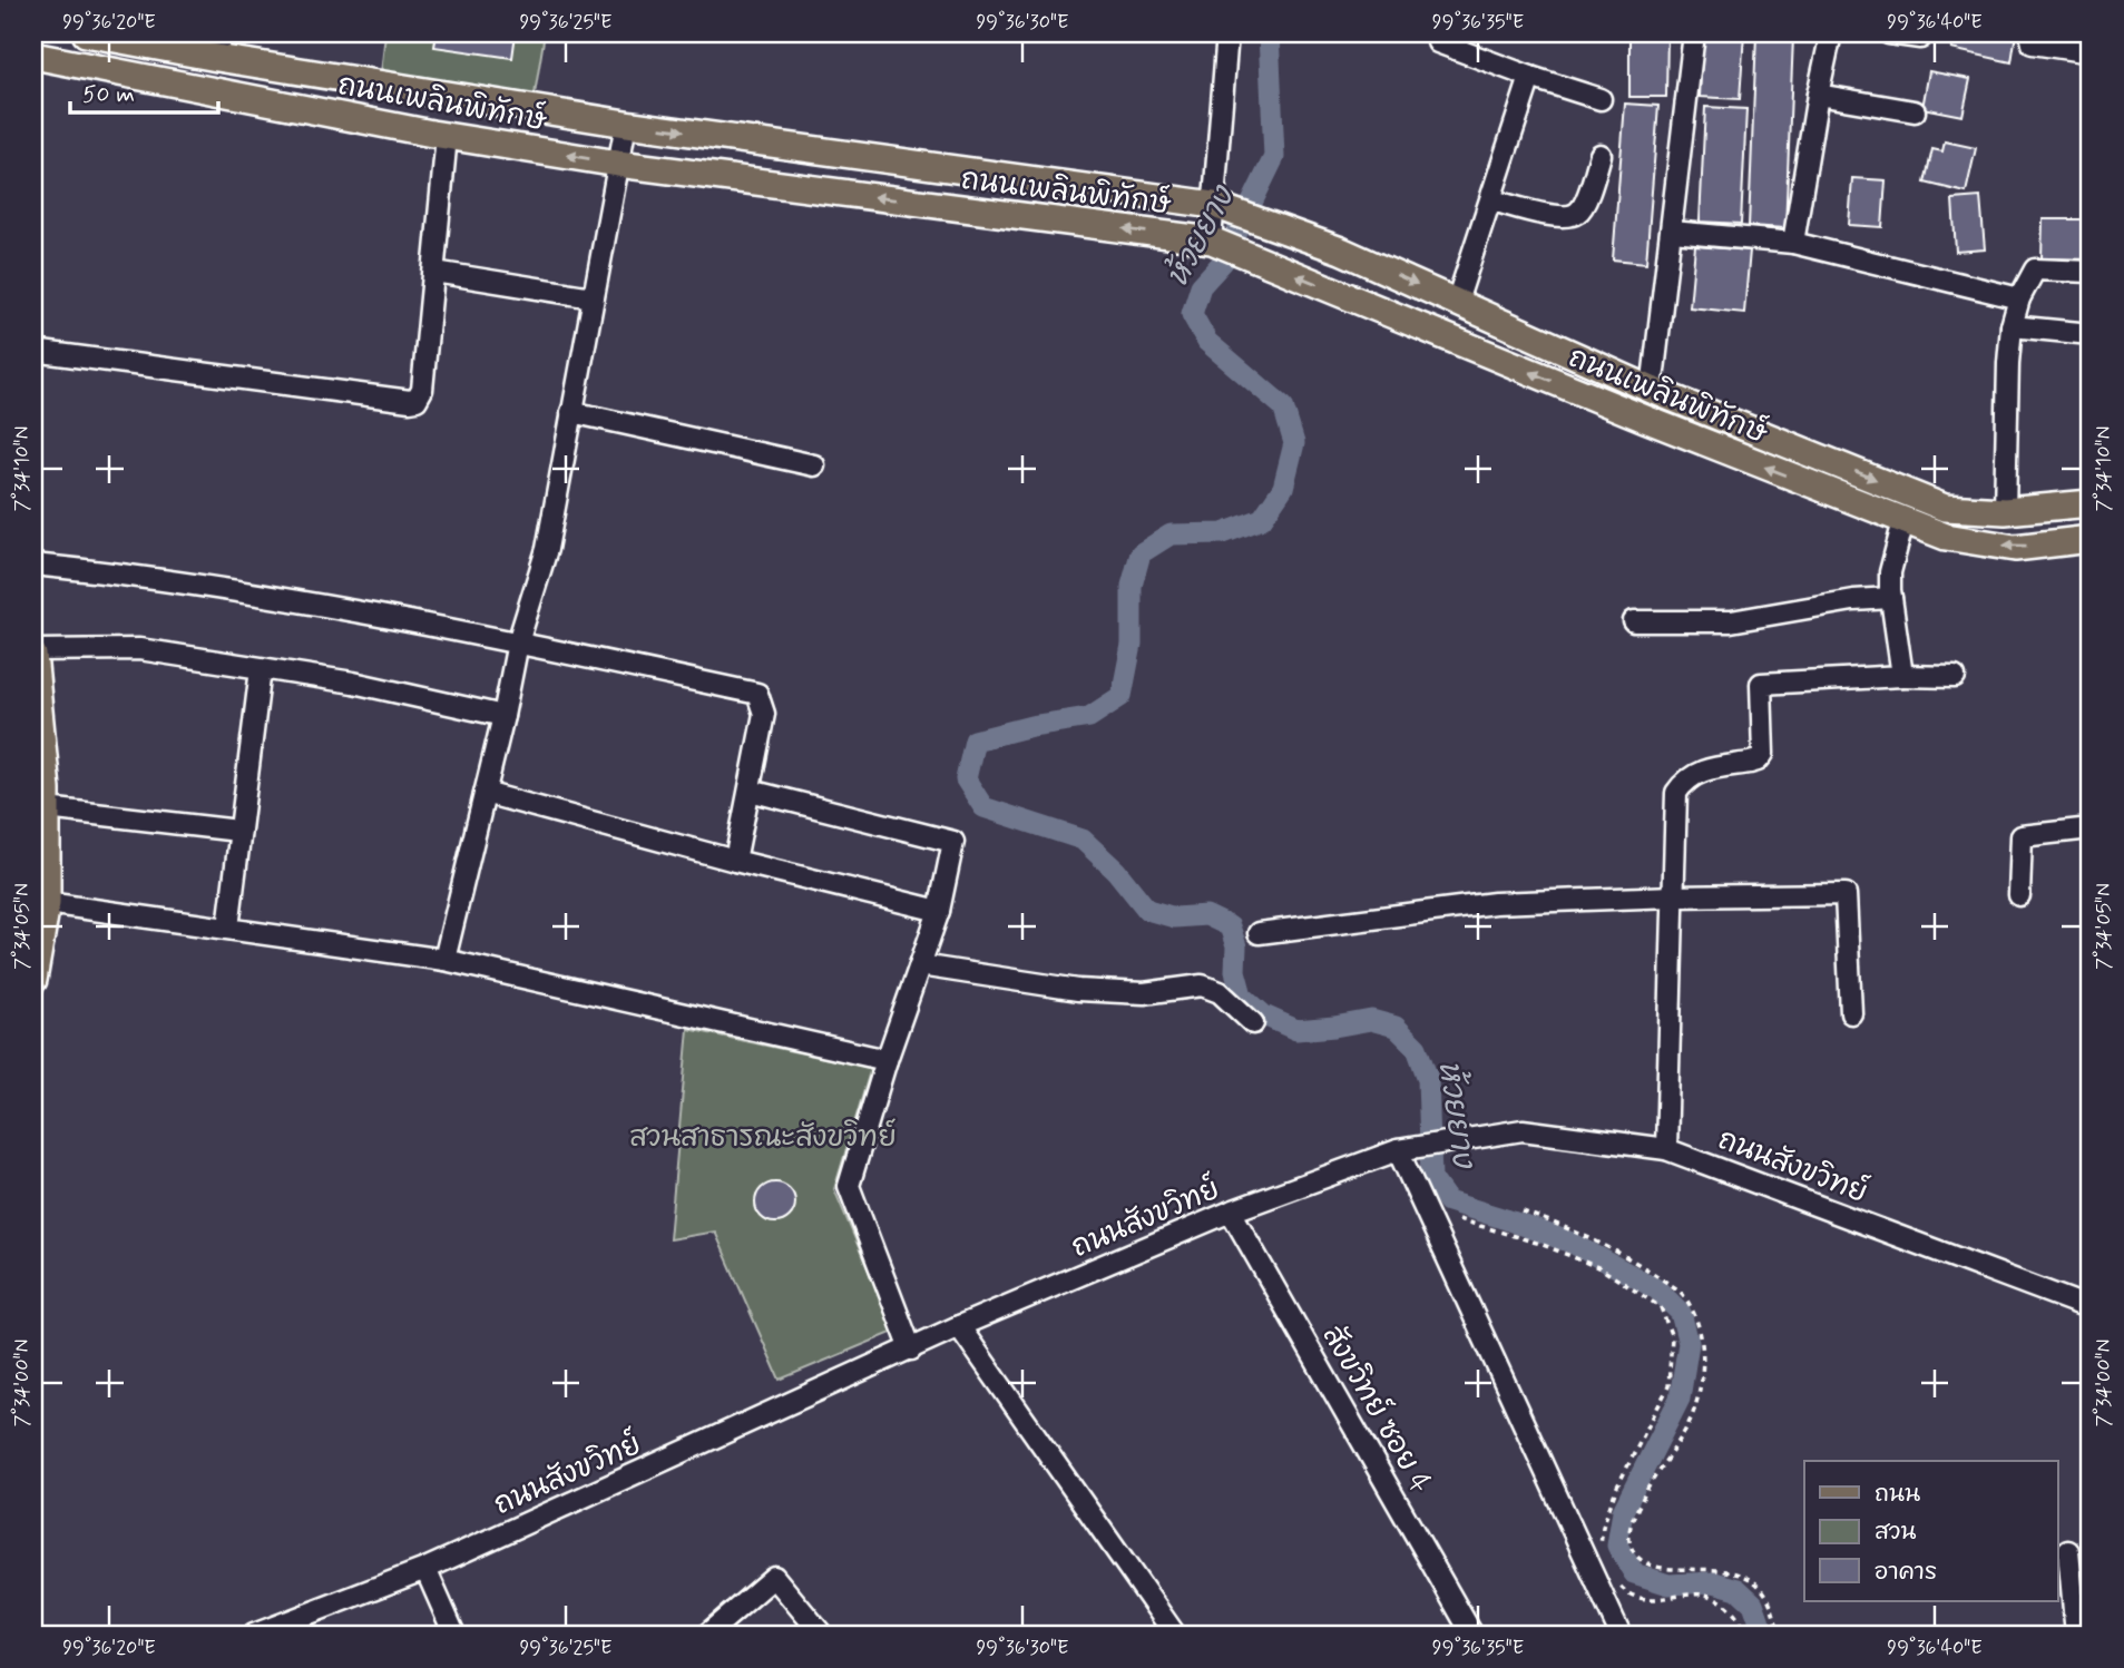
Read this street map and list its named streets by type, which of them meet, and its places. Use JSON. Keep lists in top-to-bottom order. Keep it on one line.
{"streets":{"main road":["ถนนเพลินพิทักษ์"],"street":["ถนนสังขวิทย์","สังขวิทย์ ซอย 4"]},"crossings":[["ถนนสังขวิทย์","สังขวิทย์ ซอย 4"]],"water":["ห้วยยาง"],"parks":["สวนสาธารณะสังขวิทย์"],"legend":["ถนน","สวน","อาคาร"],"scale_bar":"50 m","coordinates":["99°36'20\"E","99°36'25\"E","99°36'30\"E","99°36'35\"E","99°36'40\"E","7°34'10\"N","7°34'05\"N","7°34'00\"N"]}
